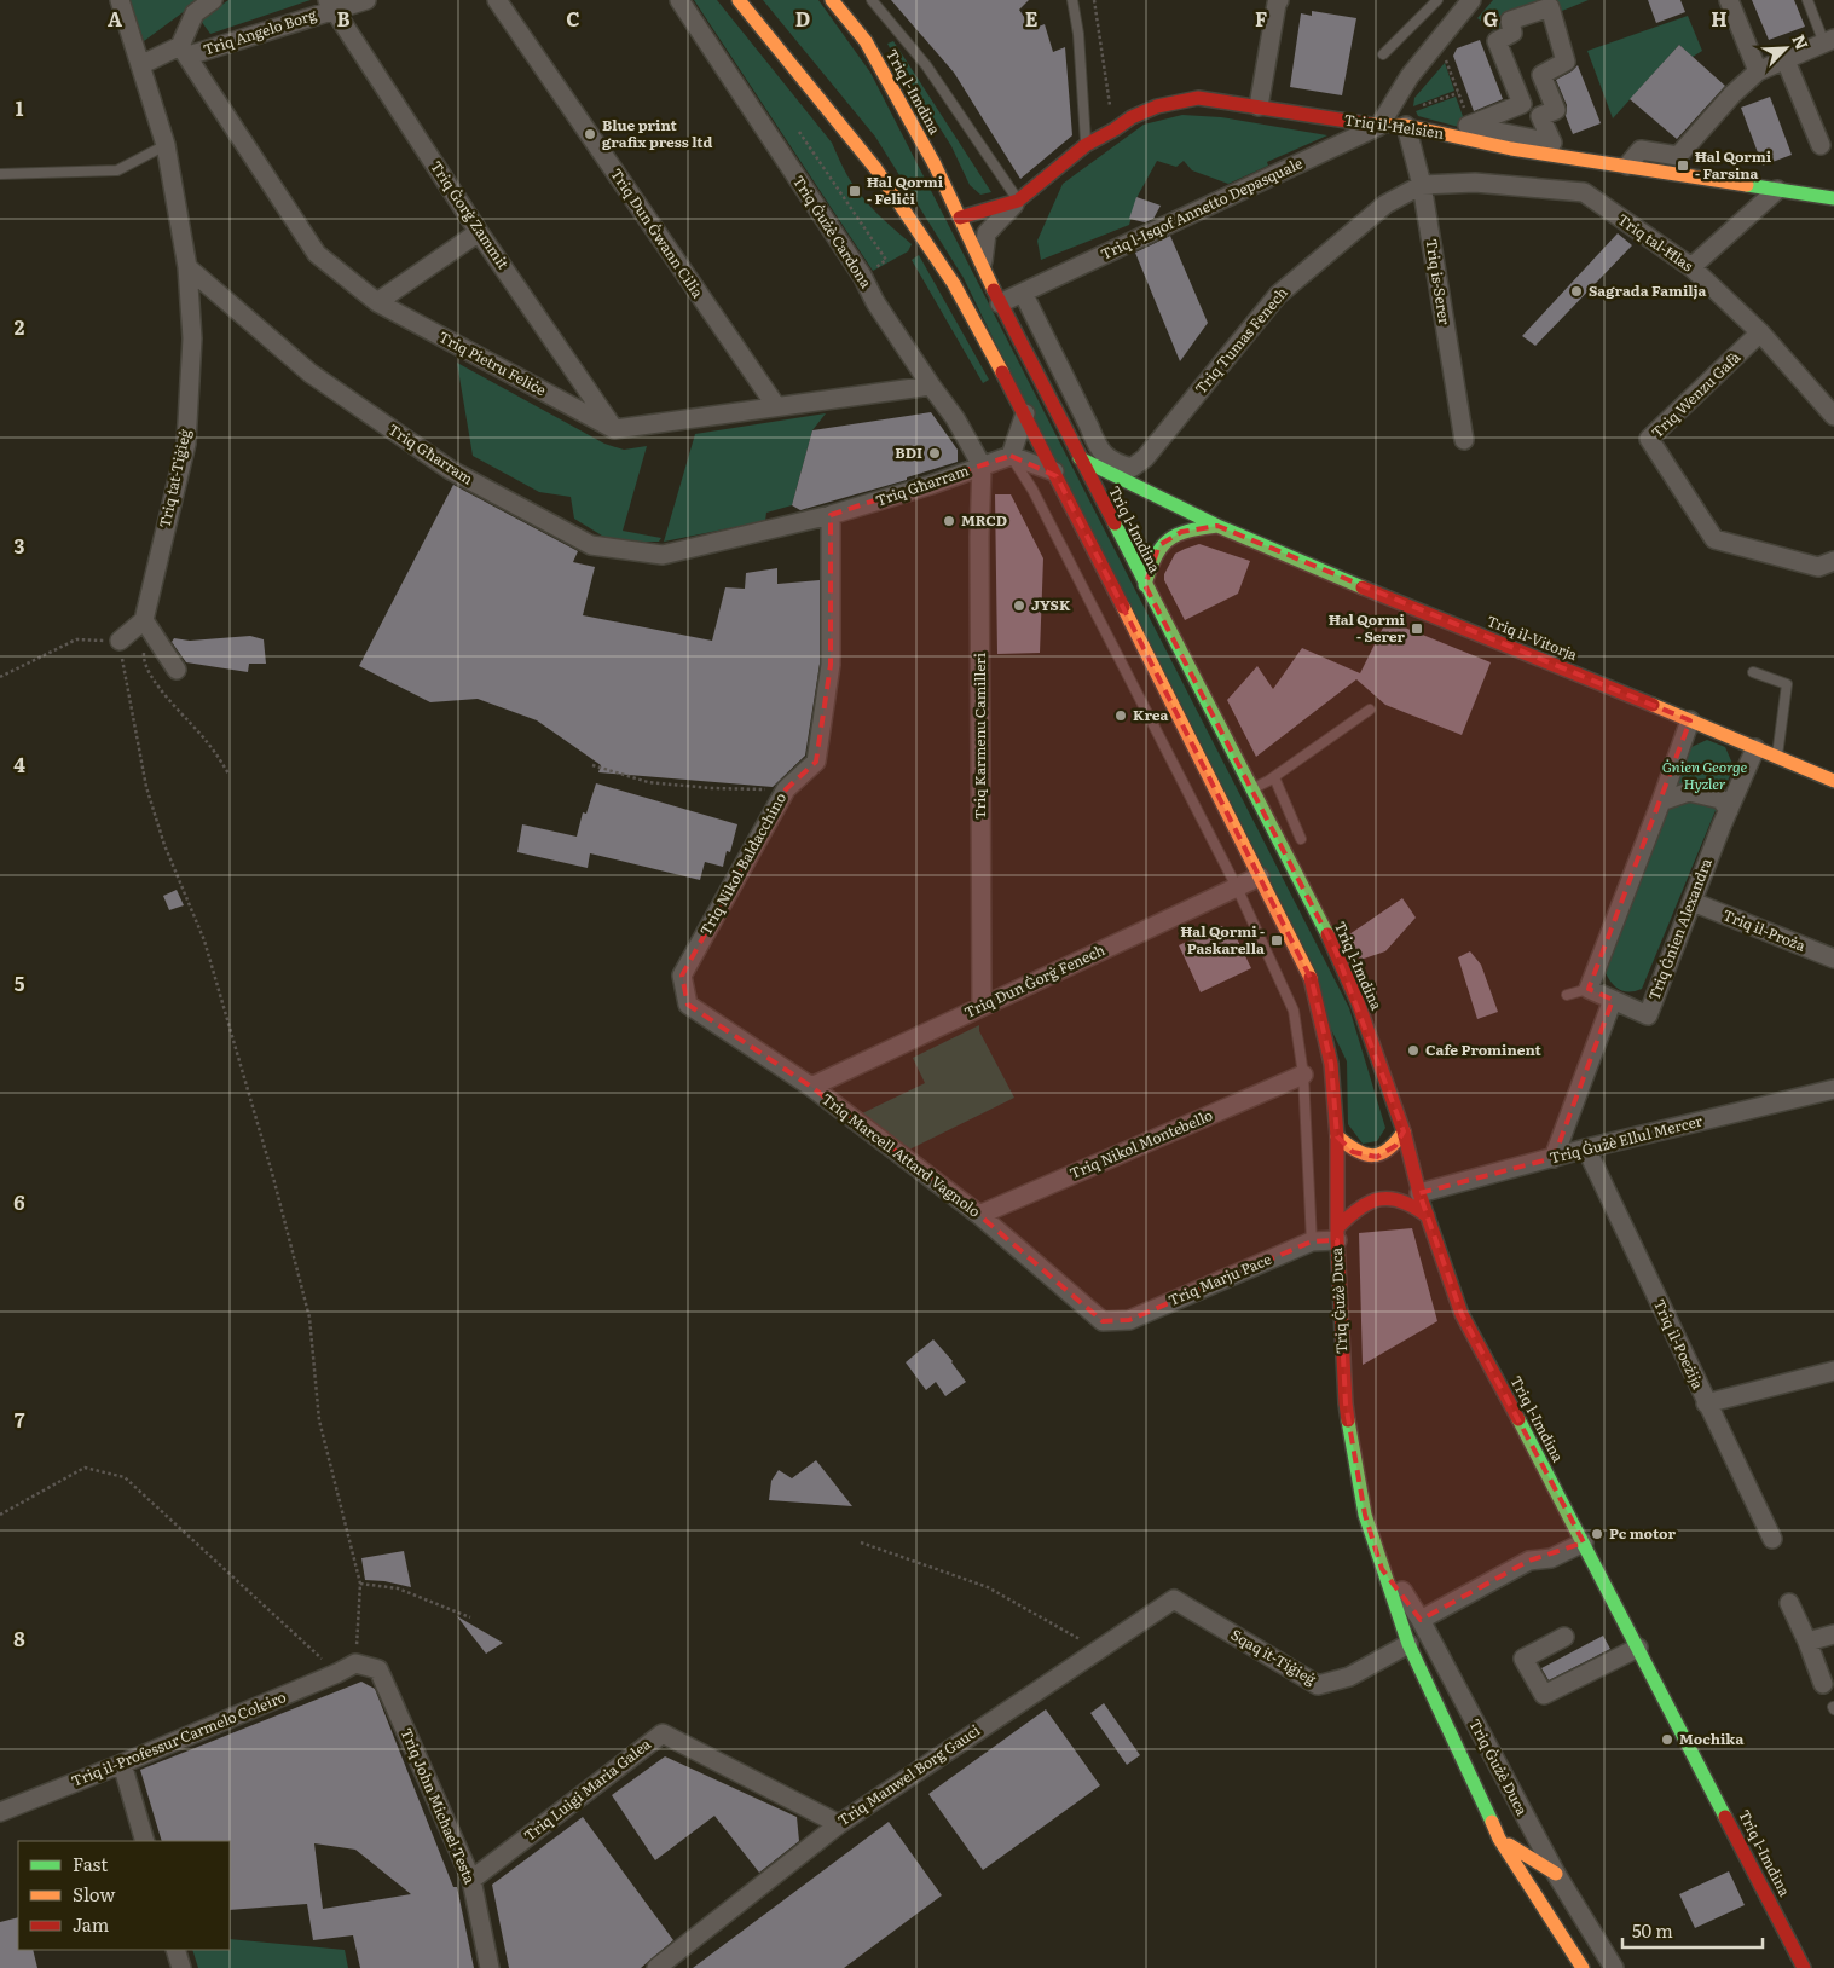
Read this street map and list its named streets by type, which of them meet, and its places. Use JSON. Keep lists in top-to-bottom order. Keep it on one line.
{"streets":{"main road":["Triq l-Imdina","Triq il-Ħelsien","Triq il-Vitorja","Triq Ġużè Duca"],"street":["Triq Angelo Borg","Triq l-Isqof Annetto Depasquale","Triq Ġorġ Zammit","Triq Ġużè Cardona","Triq Dun Ġwann Cilia","Triq tal-Ħlas","Triq is-Serer","Triq Tumas Fenech","Triq Pietru Feliċe","Triq Wenzu Gafà","Triq Għarram","Triq tat-Tiġieġ","Triq Karmenu Camilleri","Triq Nikol Baldacchino","Triq Ġnien Alexandra","Triq il-Proża","Triq Dun Ġorġ Fenech","Triq Ġużè Ellul Mercer","Triq Nikol Montebello","Triq Marcell Attard Vagnolo","Triq Marju Pace","Triq il-Poeżija","Sqaq it-Tiġieġ","Triq il-Professur Carmelo Coleiro","Triq Manwel Borg Gauci","Triq Luigi Maria Galea","Triq John Michael Testa"]},"crossings":[["Triq Angelo Borg","Triq Ġorġ Zammit"],["Triq Angelo Borg","Triq Pietru Feliċe"],["Triq l-Imdina","Triq il-Ħelsien"],["Triq l-Imdina","Triq l-Isqof Annetto Depasquale"],["Triq l-Imdina","Triq il-Vitorja"],["Triq l-Imdina","Triq Ġużè Ellul Mercer"],["Triq il-Ħelsien","Triq l-Isqof Annetto Depasquale"],["Triq il-Ħelsien","Triq is-Serer"],["Triq l-Isqof Annetto Depasquale","Triq Tumas Fenech"],["Triq Ġorġ Zammit","Triq Pietru Feliċe"],["Triq Ġużè Cardona","Triq Għarram"],["Triq Ġużè Cardona","Triq Karmenu Camilleri"],["Triq tal-Ħlas","Triq is-Serer"],["Triq tal-Ħlas","Triq Tumas Fenech"],["Triq tal-Ħlas","Triq Wenzu Gafà"],["Triq is-Serer","Triq Tumas Fenech"],["Triq Għarram","Triq tat-Tiġieġ"],["Triq Għarram","Triq Karmenu Camilleri"],["Triq Għarram","Triq Nikol Baldacchino"],["Triq il-Vitorja","Triq Ġnien Alexandra"],["Triq Karmenu Camilleri","Triq Dun Ġorġ Fenech"],["Triq Nikol Baldacchino","Triq Marcell Attard Vagnolo"],["Triq Ġnien Alexandra","Triq il-Proża"],["Triq Dun Ġorġ Fenech","Triq Marcell Attard Vagnolo"],["Triq Ġużè Ellul Mercer","Triq il-Poeżija"],["Triq Nikol Montebello","Triq Marcell Attard Vagnolo"],["Triq Marcell Attard Vagnolo","Triq Marju Pace"],["Triq Marju Pace","Triq Ġużè Duca"],["Triq Ġużè Duca","Sqaq it-Tiġieġ"],["Sqaq it-Tiġieġ","Triq Manwel Borg Gauci"],["Triq il-Professur Carmelo Coleiro","Triq John Michael Testa"],["Triq Manwel Borg Gauci","Triq Luigi Maria Galea"],["Triq Luigi Maria Galea","Triq John Michael Testa"]],"parks":["Ġnien George Hyzler"],"places":{"other":["Blue print grafix press ltd","Sagrada Familja","BDI","MRCD","JYSK","Krea","Cafe Prominent","Pc motor","Mochika"],"transit":["Ħal Qormi - Farsina","Ħal Qormi - Feliċi","Ħal Qormi - Serer","Ħal Qormi - Paskarella"]},"legend":["Fast","Slow","Jam"],"scale_bar":"50 m","north":"top right","grid":{"columns":["A","B","C","D","E","F","G","H"],"rows":["1","2","3","4","5","6","7","8"]}}
